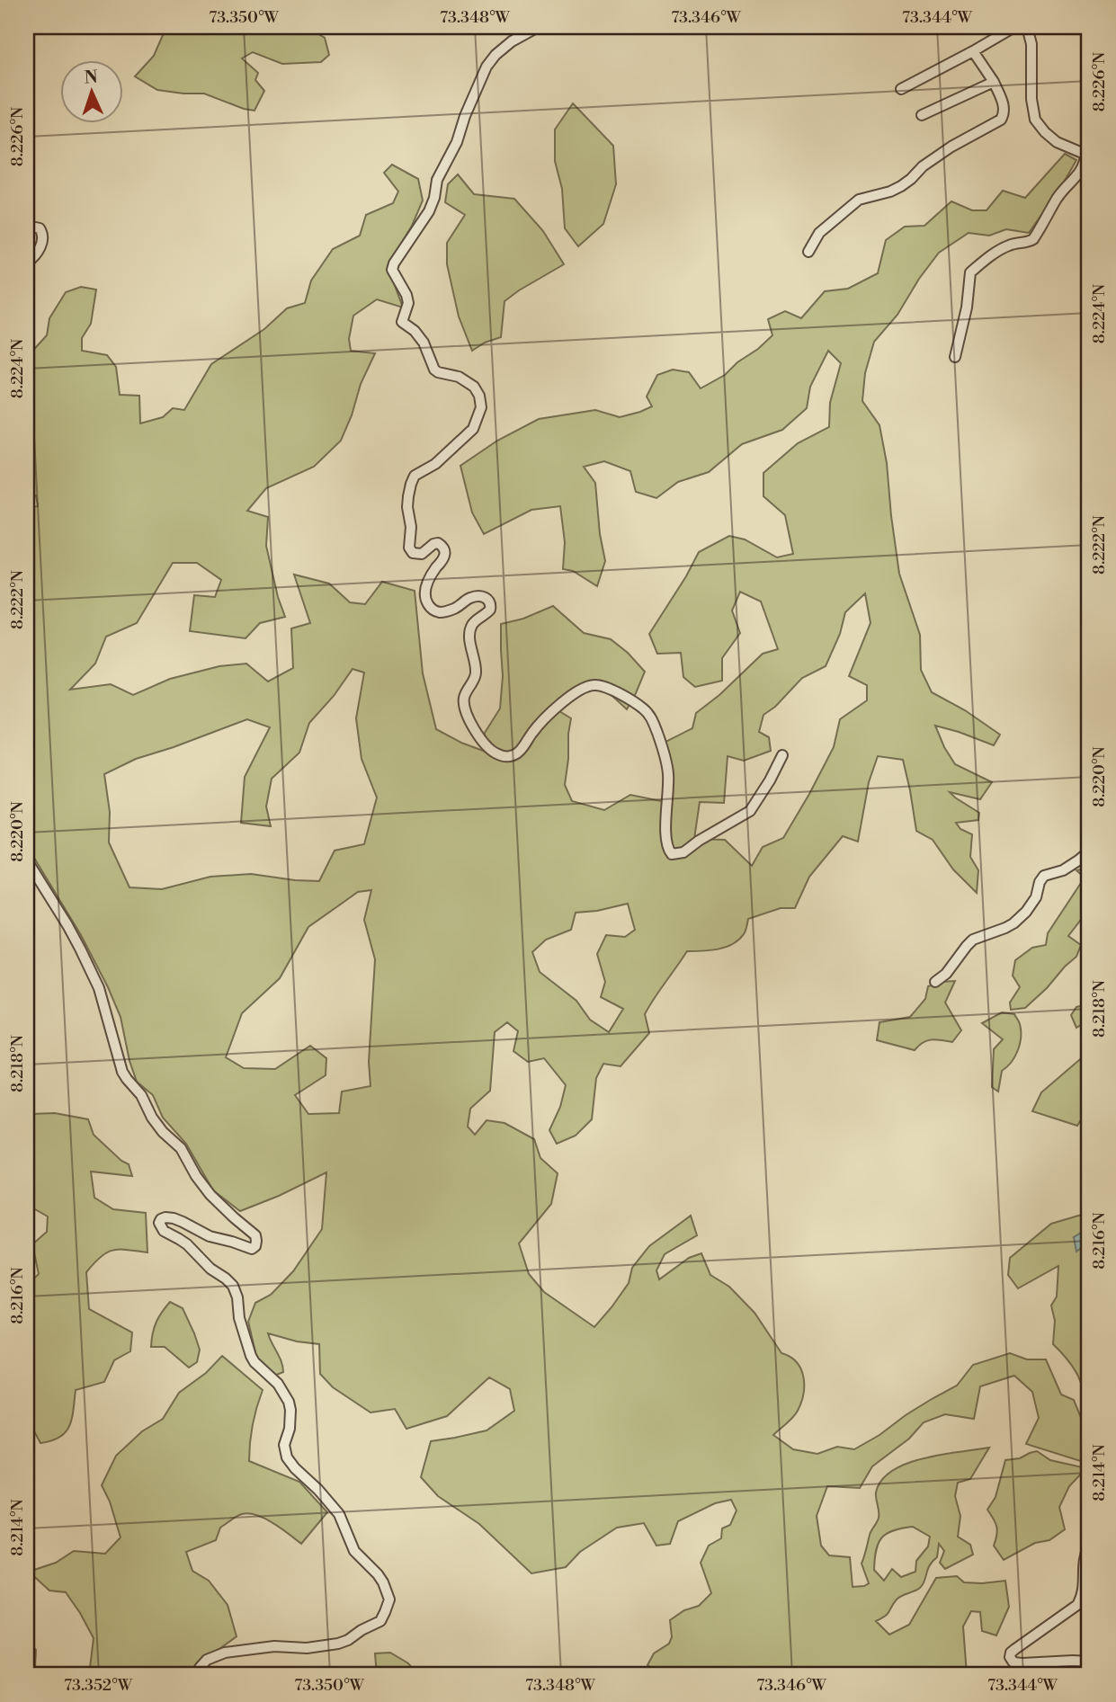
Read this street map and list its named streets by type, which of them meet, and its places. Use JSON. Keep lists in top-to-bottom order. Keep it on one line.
{"north":"top","coordinates":["73.350°W","73.348°W","73.346°W","73.344°W","8.226°N","8.224°N","8.222°N","8.220°N","8.218°N","8.216°N","8.214°N","73.352°W"]}
